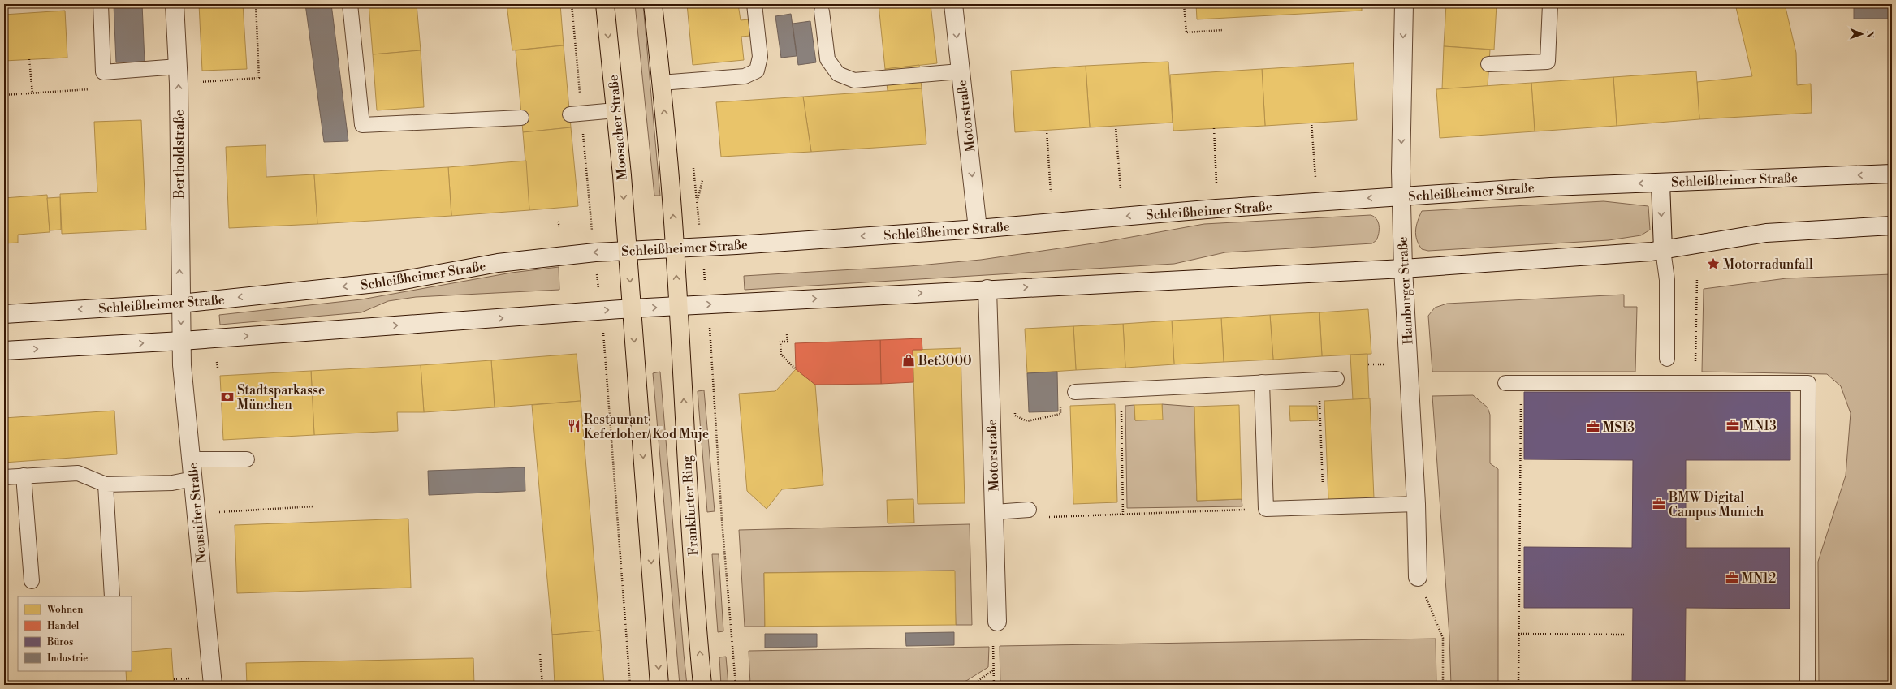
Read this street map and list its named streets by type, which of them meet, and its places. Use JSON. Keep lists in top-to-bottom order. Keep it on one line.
{"streets":{"main road":["Motorstraße","Moosacher Straße","Bertholdstraße","Schleißheimer Straße","Hamburger Straße","Frankfurter Ring","Neustifter Straße"]},"crossings":[["Motorstraße","Schleißheimer Straße"],["Moosacher Straße","Schleißheimer Straße"],["Bertholdstraße","Schleißheimer Straße"],["Bertholdstraße","Neustifter Straße"],["Schleißheimer Straße","Hamburger Straße"],["Schleißheimer Straße","Frankfurter Ring"]],"one_way":["Motorstraße"],"places":{"place":["Motorradunfall"],"shop":["Bet3000"],"bank":["Stadtsparkasse München"],"office":["MN13","MS13","BMW Digital Campus Munich","MN12"],"restaurant":["Restaurant Keferloher/ Kod Muje"]},"legend":["Wohnen","Handel","Büros","Industrie"],"north":"right"}
